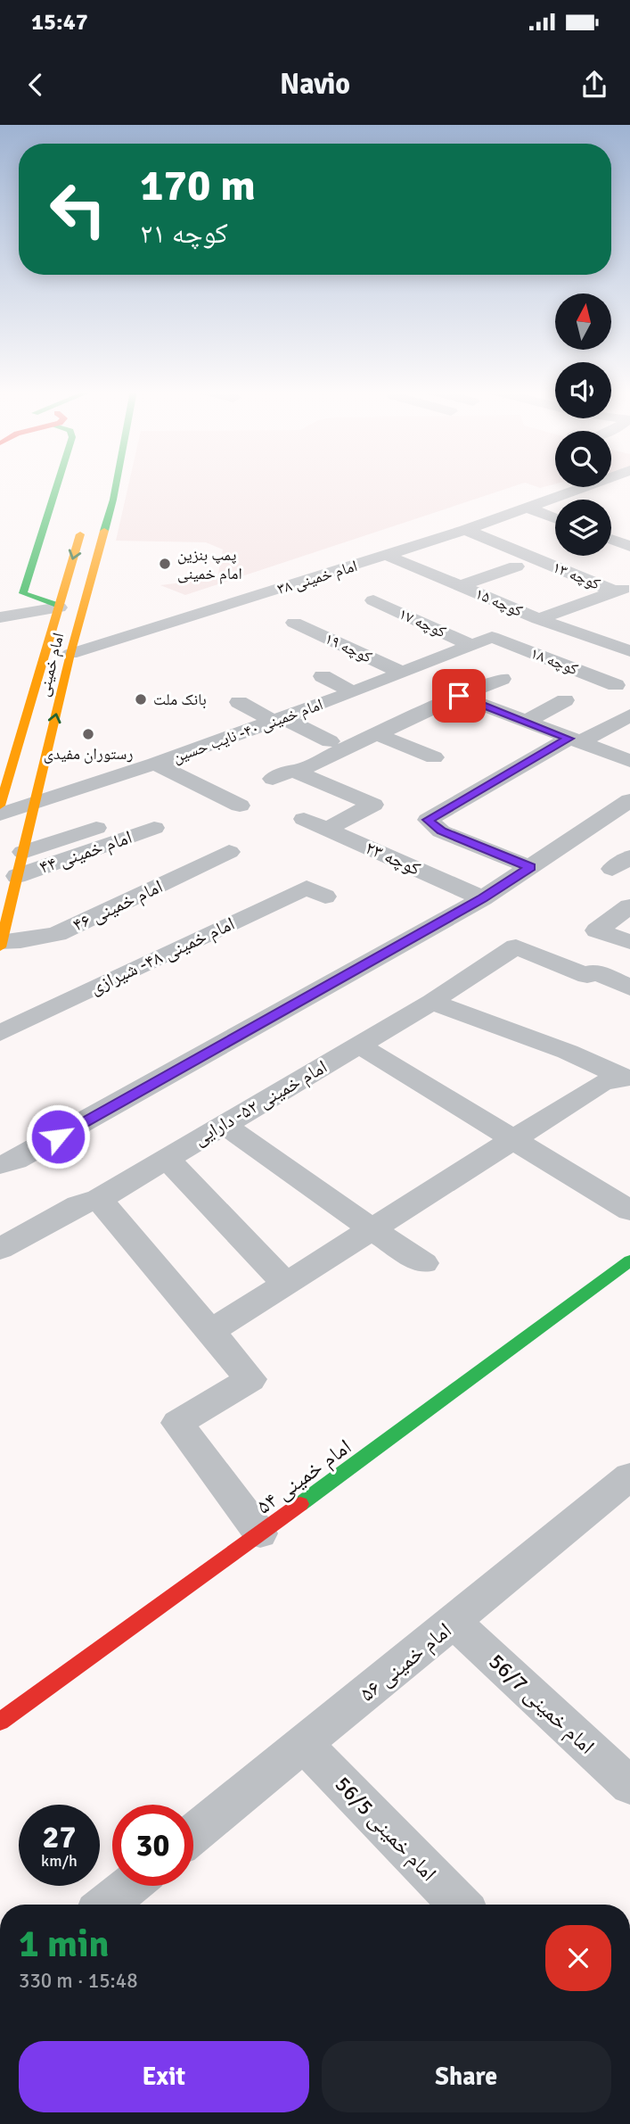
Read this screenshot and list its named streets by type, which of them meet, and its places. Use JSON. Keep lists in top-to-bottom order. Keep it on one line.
{"streets":{"main road":["امام خمینی","امام خمینی ۵۴"],"street":["کوچه ۱۳","امام خمینی ۳۸","کوچه ۱۵","کوچه ۱۷","کوچه ۱۹","کوچه ۱۸","امام خمینی ۴۰- نایب حسین","امام خمینی ۴۴","کوچه ۲۳","امام خمینی ۴۶","امام خمینی ۴۸- شیرازی","امام خمینی ۵۲- دارایی","امام خمینی ۵۶","امام خمینی 56/7","امام خمینی 56/5"]},"crossings":[["کوچه ۱۳","امام خمینی ۳۸"],["امام خمینی ۳۸","امام خمینی"],["کوچه ۱۷","امام خمینی ۴۰- نایب حسین"],["کوچه ۱۹","امام خمینی ۴۰- نایب حسین"],["کوچه ۱۸","امام خمینی ۴۰- نایب حسین"],["امام خمینی","امام خمینی ۴۰- نایب حسین"],["امام خمینی","امام خمینی ۴۴"],["امام خمینی","امام خمینی ۴۶"],["امام خمینی ۵۶","امام خمینی 56/7"],["امام خمینی ۵۶","امام خمینی 56/5"]],"places":["پمپ بنزین امام خمینی","بانک ملت","رستوران مفیدی"],"north":"top","page":{"status":"15:47","header":"Navio","turn":["170 m","کوچه ۲۱"],"speed":"27 km/h","limit":"30","heading":["1 min","330 m · 15:48"],"buttons":["Exit","Share"]}}
